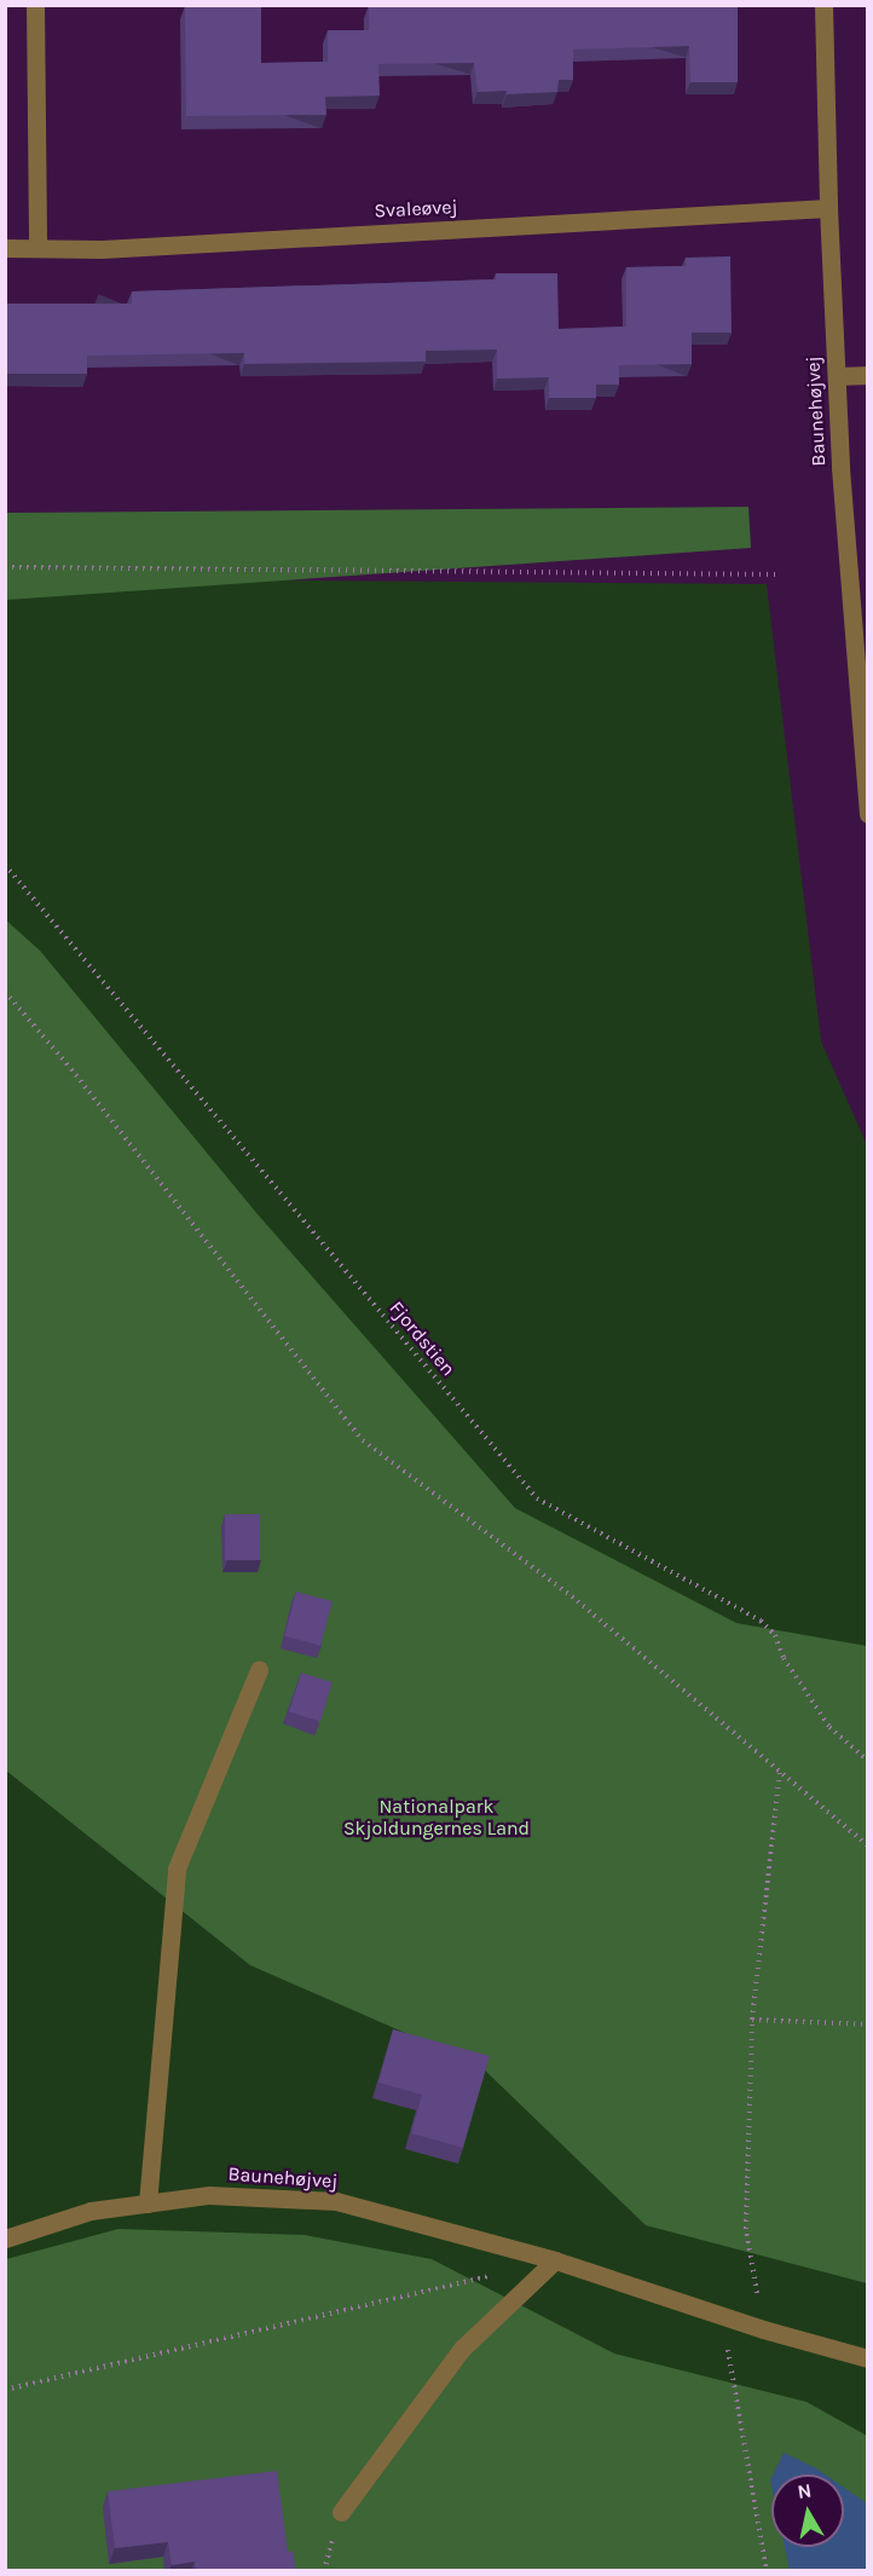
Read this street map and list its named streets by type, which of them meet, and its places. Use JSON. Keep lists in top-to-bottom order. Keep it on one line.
{"streets":{"street":["Svaleøvej","Baunehøjvej"],"path":["Fjordstien"]},"crossings":[["Svaleøvej","Baunehøjvej"]],"parks":["Nationalpark Skjoldungernes Land"],"north":"top"}
